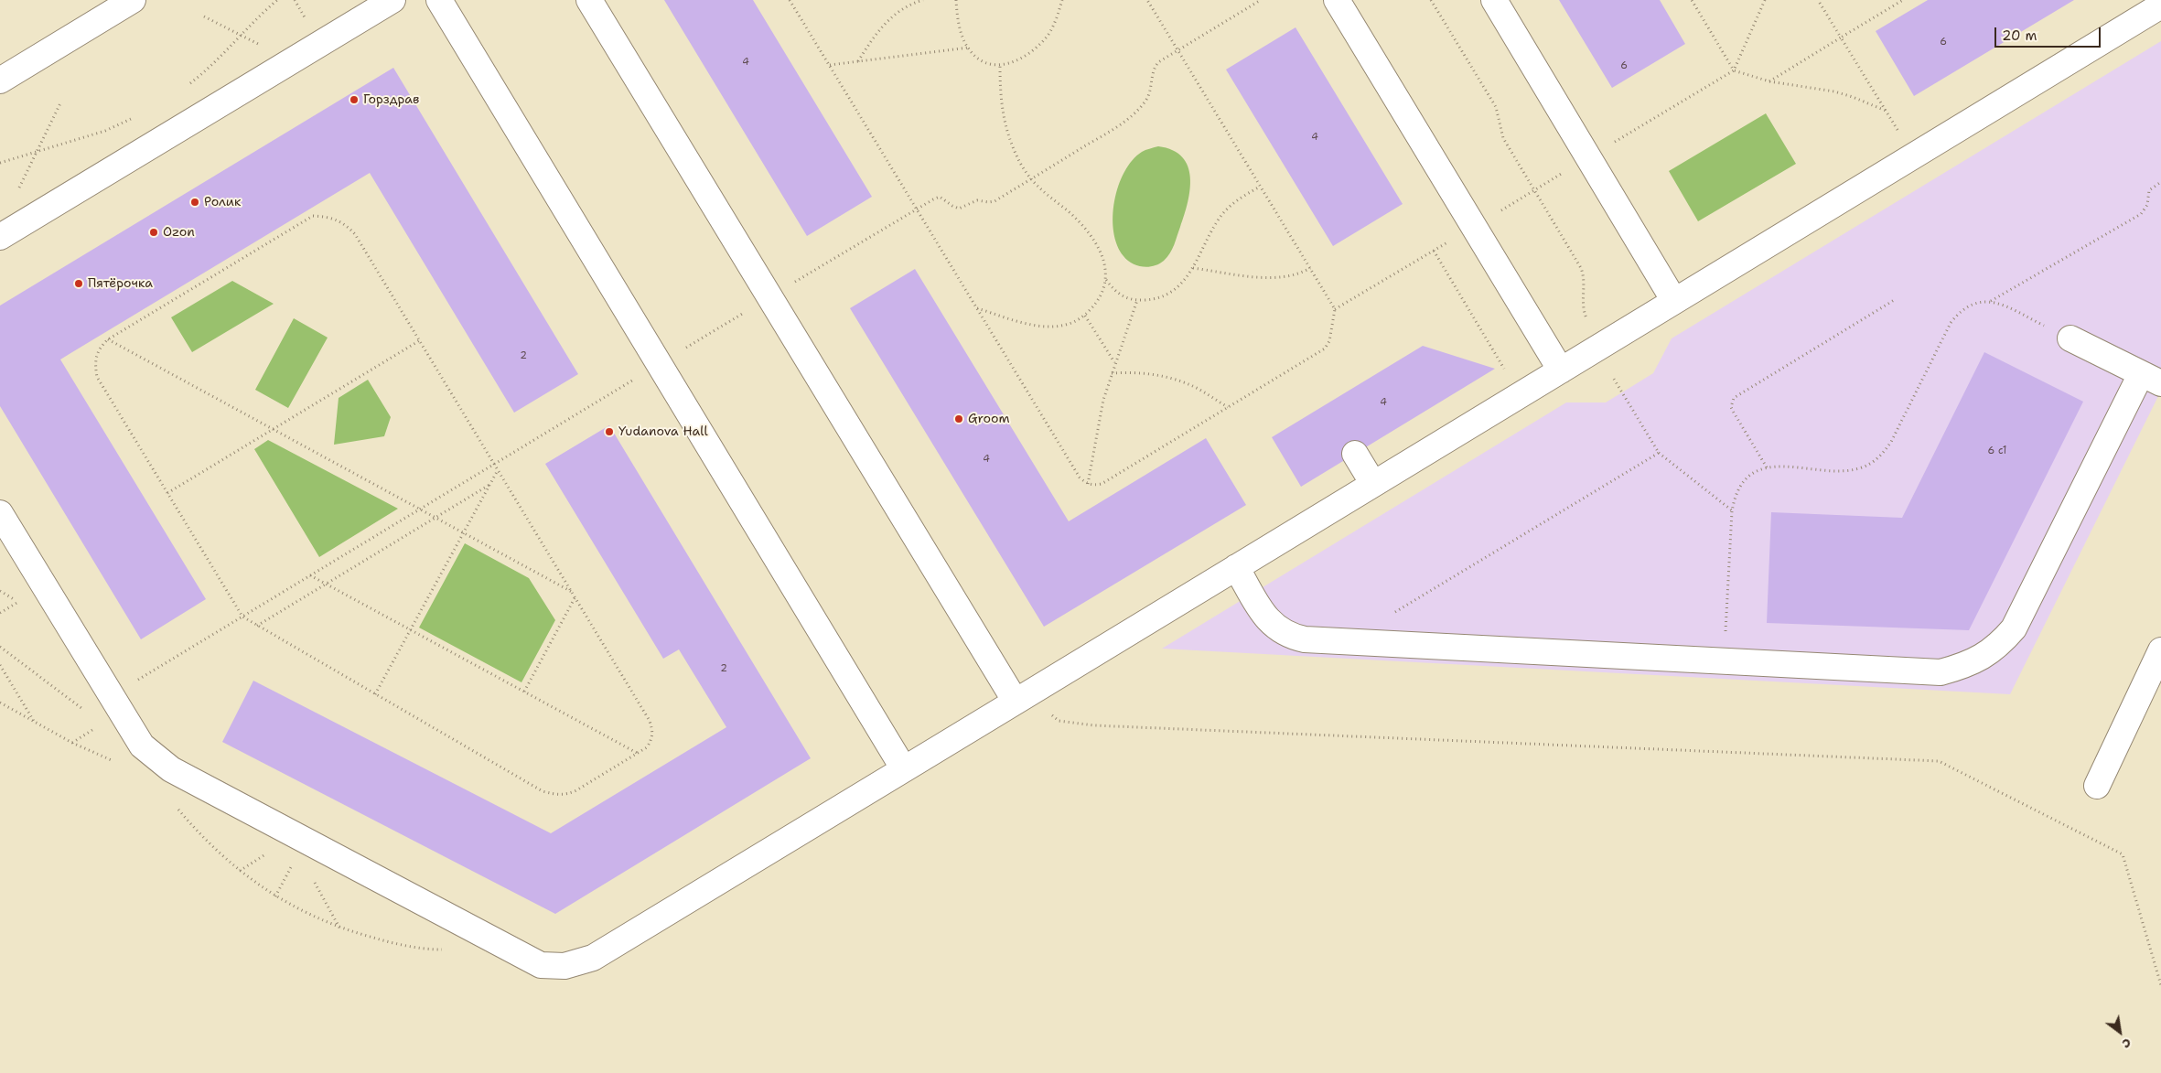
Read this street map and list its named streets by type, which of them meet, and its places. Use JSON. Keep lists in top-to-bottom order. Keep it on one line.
{"places":["Горздрав","Ролик","Ozon","Пятёрочка","Groom","Yudanova Hall"],"house_numbers":["6","4","6","4","2","4","6 c1","4","2"],"scale_bar":"20 m","north":"bottom right"}
